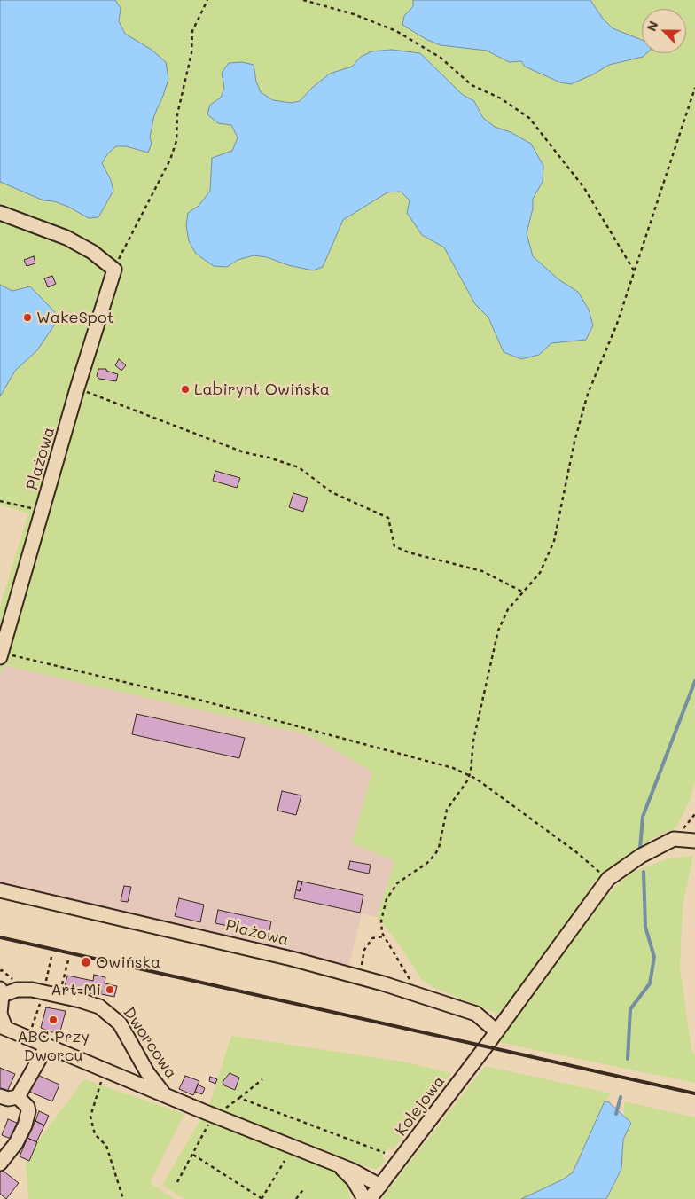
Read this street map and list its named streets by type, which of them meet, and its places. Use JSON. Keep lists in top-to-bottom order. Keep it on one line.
{"streets":{"street":["Plażowa","Dworcowa","Kolejowa"]},"crossings":[["Plażowa","Kolejowa"],["Dworcowa","Kolejowa"]],"places":["WakeSpot","Labirynt Owińska","Owińska","Art-Mi","ABC Przy Dworcu"],"north":"top left"}
